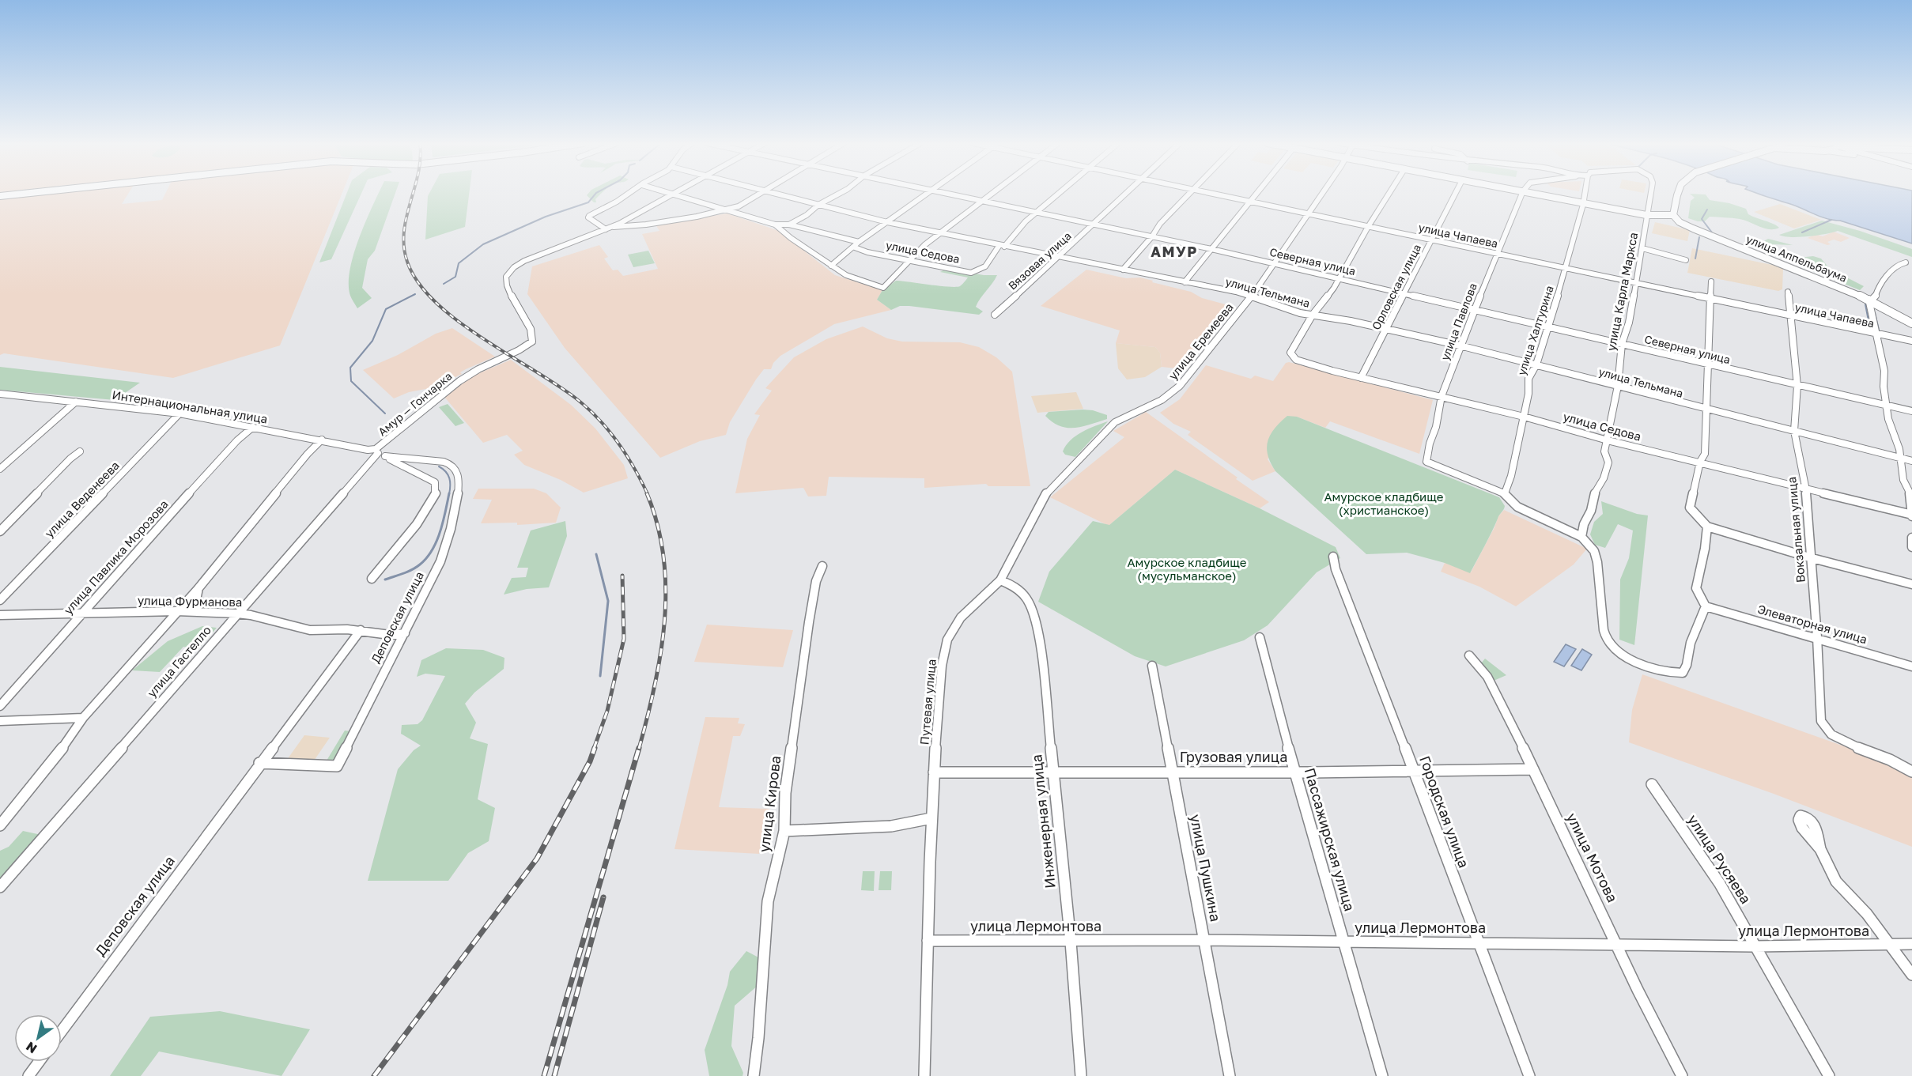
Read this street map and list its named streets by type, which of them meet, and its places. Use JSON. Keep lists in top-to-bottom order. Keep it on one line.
{"streets":{"main road":["улица Аппельбаума"],"street":["улица Чапаева","улица Седова","Вязовая улица","Северная улица","Орловская улица","улица Карла Маркса","улица Тельмана","улица Павлова","улица Халтурина","улица Еремеева","Амур — Гончарка","Интернациональная улица","улица Веденеева","Вокзальная улица","улица Павлика Морозова","улица Фурманова","Деповская улица","Элеваторная улица","улица Гастелло","Путевая улица","Грузовая улица","улица Кирова","Городская улица","Инженерная улица","Пассажирская улица","улица Мотова","улица Русяева","улица Пушкина","улица Лермонтова"]},"crossings":[["улица Чапаева","Орловская улица"],["улица Чапаева","улица Карла Маркса"],["улица Чапаева","улица Павлова"],["улица Чапаева","улица Халтурина"],["улица Чапаева","улица Еремеева"],["улица Чапаева","Вокзальная улица"],["улица Седова","Орловская улица"],["улица Седова","улица Карла Маркса"],["улица Седова","улица Тельмана"],["улица Седова","улица Павлова"],["улица Седова","улица Халтурина"],["улица Седова","Вокзальная улица"],["Вязовая улица","Северная улица"],["Вязовая улица","улица Тельмана"],["Северная улица","Орловская улица"],["Северная улица","улица Карла Маркса"],["Северная улица","улица Павлова"],["Северная улица","улица Халтурина"],["Северная улица","улица Еремеева"],["Северная улица","Вокзальная улица"],["Орловская улица","улица Тельмана"],["улица Карла Маркса","улица Тельмана"],["улица Тельмана","улица Павлова"],["улица Тельмана","улица Халтурина"],["улица Тельмана","улица Еремеева"],["улица Тельмана","Вокзальная улица"],["улица Павлова","улица Халтурина"],["улица Еремеева","Путевая улица"],["улица Еремеева","Инженерная улица"],["Амур — Гончарка","Интернациональная улица"],["Амур — Гончарка","Деповская улица"],["Амур — Гончарка","улица Гастелло"],["Интернациональная улица","улица Веденеева"],["Интернациональная улица","улица Павлика Морозова"],["Интернациональная улица","Деповская улица"],["Интернациональная улица","улица Гастелло"],["Вокзальная улица","Элеваторная улица"],["улица Павлика Морозова","улица Фурманова"],["улица Фурманова","Деповская улица"],["улица Фурманова","улица Гастелло"],["Деповская улица","улица Гастелло"],["Путевая улица","Грузовая улица"],["Путевая улица","Инженерная улица"],["Путевая улица","улица Лермонтова"],["Грузовая улица","Городская улица"],["Грузовая улица","Инженерная улица"],["Грузовая улица","Пассажирская улица"],["Грузовая улица","улица Мотова"],["Грузовая улица","улица Пушкина"],["Городская улица","улица Лермонтова"],["Инженерная улица","улица Лермонтова"],["Пассажирская улица","улица Лермонтова"],["улица Мотова","улица Лермонтова"],["улица Русяева","улица Лермонтова"],["улица Пушкина","улица Лермонтова"]],"districts":["АМУР"],"parks":["Амурское кладбище (христианское)","Амурское кладбище (мусульманское)"],"north":"bottom left"}
